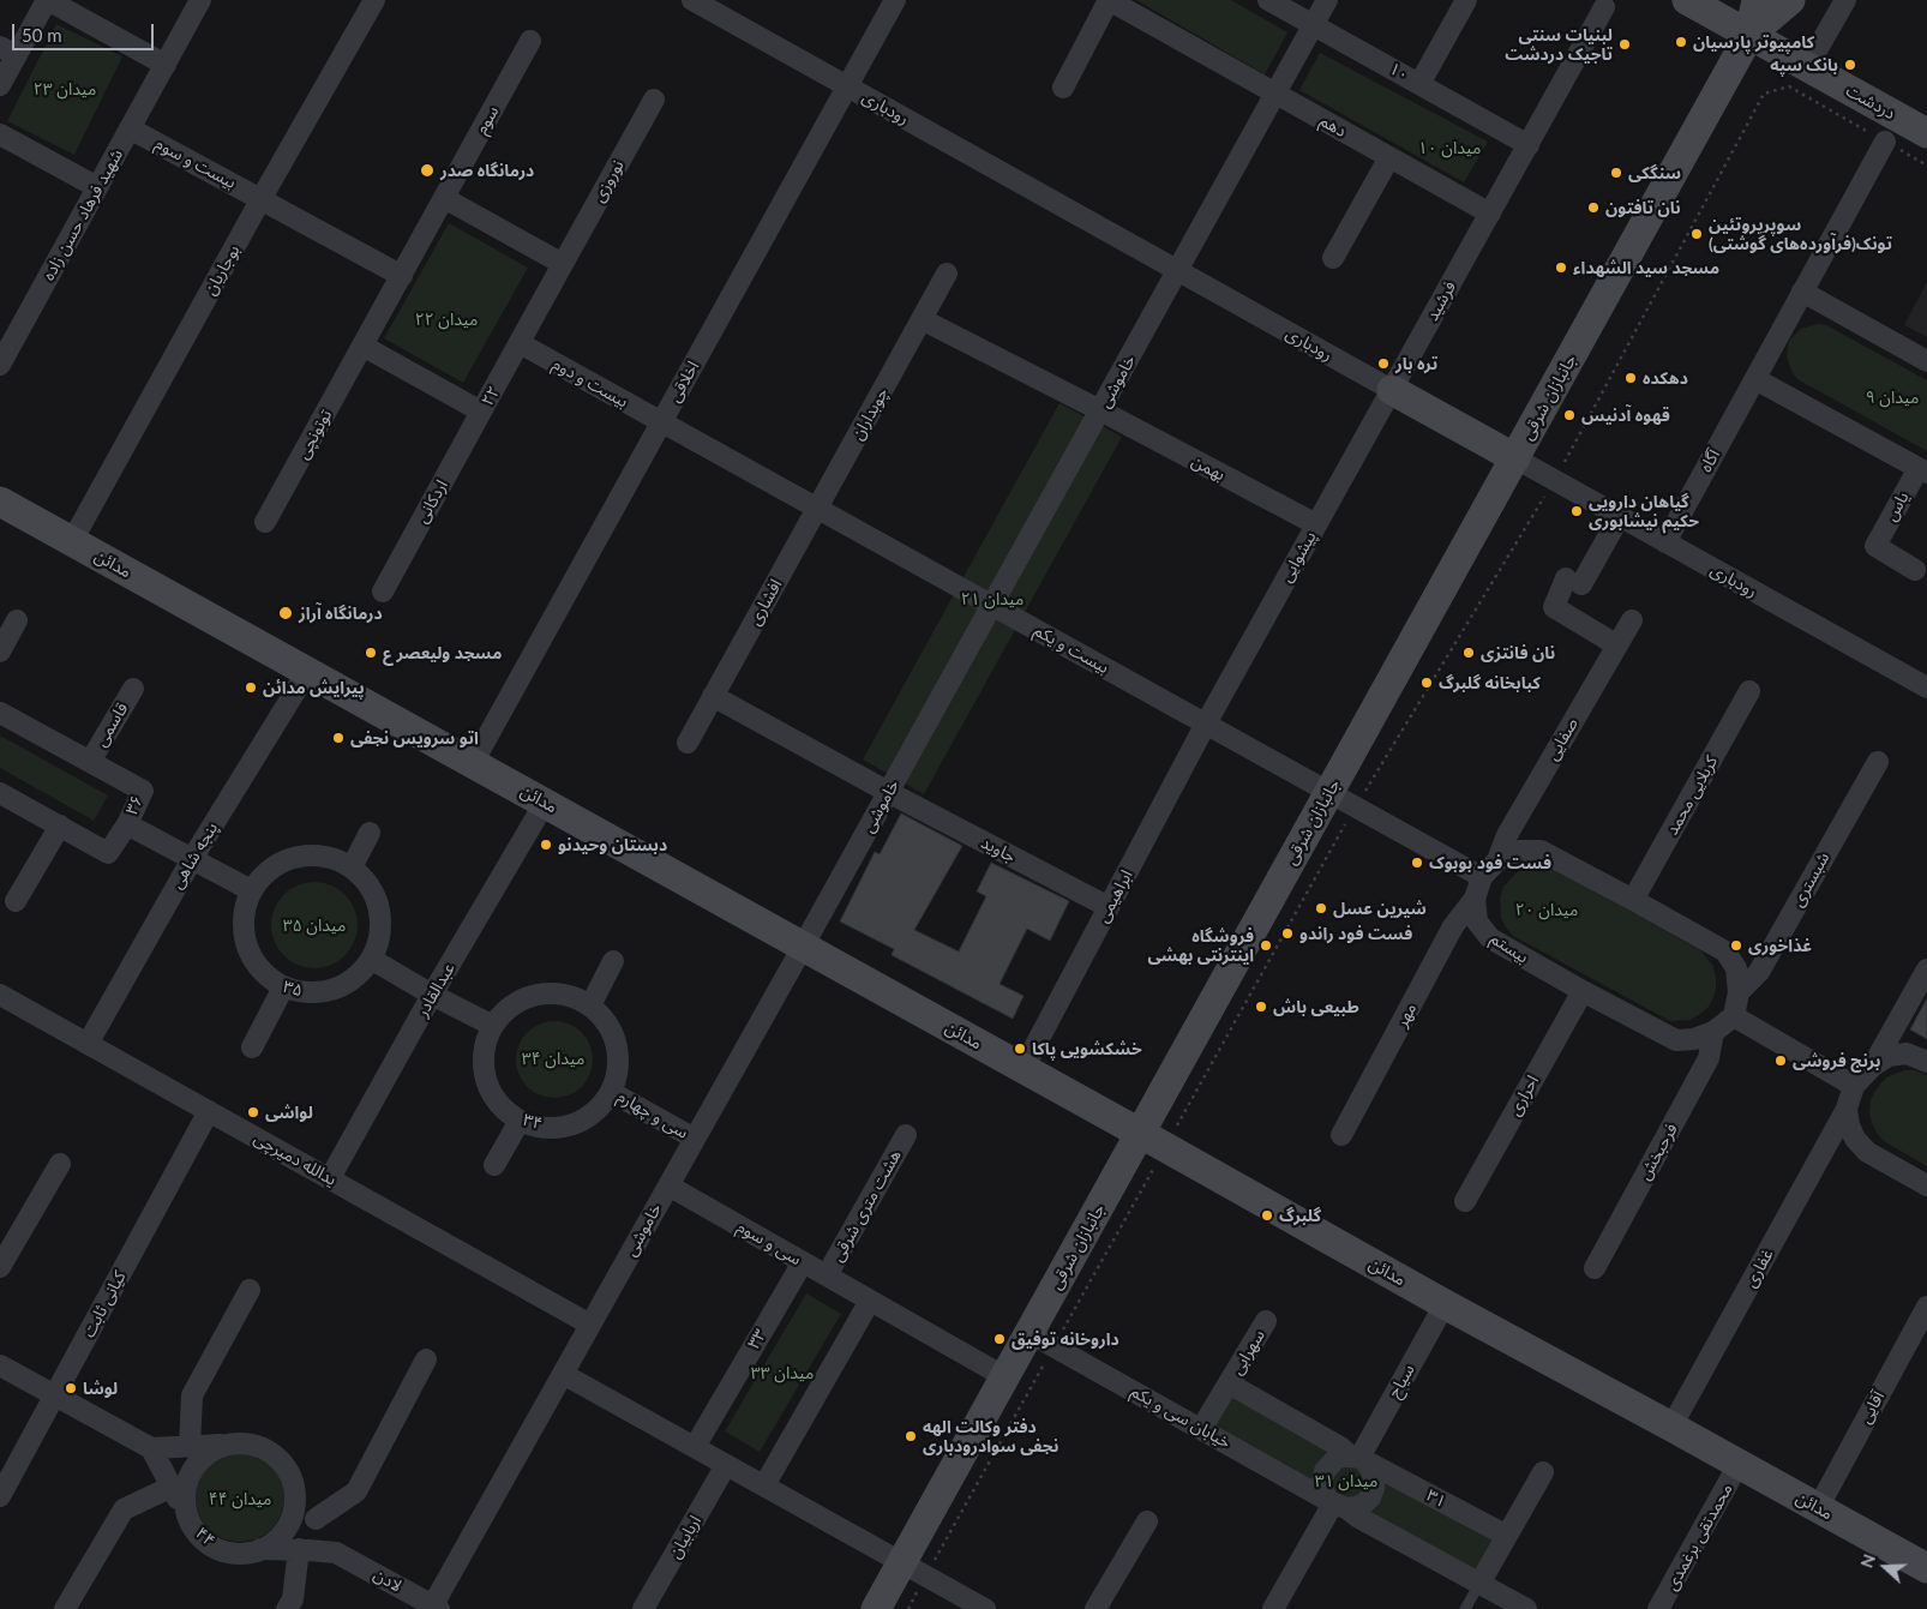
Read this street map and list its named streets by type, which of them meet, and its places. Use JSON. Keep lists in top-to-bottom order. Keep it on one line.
{"streets":{"main road":["دردشت","رودباری","جانبازان شرقی","مدائن"],"street":["۱۰","سوم","دهم","بیست و سوم","نوروزی","شهید فرهاد حسن زاده","بوجاریان","فرشید","اخلاقی","خاموشی","بیست و دوم","۲۲","چوبداران","توتونچی","آگاه","بهمن","اردکانی","یاس","پیشوایی","افشاری","بیست و یکم","قاسمی","صفایی","کربلایی محمد","۳۶","جاوید","پنجه شاهی","شبستری","ابراهیمی","بیستم","۳۵","عبدالقادر","مهر","احراری","سی و چهارم","۳۴","فرحبخش","یدالله دمیرچی","هشت متری شرقی","سی و سوم","غفاری","کیانی ثابت","۳۳","سهرابی","سیاح","آقایی","خیابان سی و یکم","۳۱","۴۴","اربابیان","محمدتقی برغمدی","لادن"]},"crossings":[["۱۰","خاموشی"],["دردشت","جانبازان شرقی"],["رودباری","فرشید"],["رودباری","اخلاقی"],["رودباری","خاموشی"],["رودباری","جانبازان شرقی"],["رودباری","آگاه"],["رودباری","پیشوایی"],["دهم","فرشید"],["دهم","خاموشی"],["بیست و سوم","شهید فرهاد حسن زاده"],["بیست و سوم","بوجاریان"],["نوروزی","۲۲"],["بوجاریان","مدائن"],["فرشید","پیشوایی"],["اخلاقی","بیست و دوم"],["اخلاقی","مدائن"],["اخلاقی","بیست و یکم"],["خاموشی","بهمن"],["خاموشی","مدائن"],["خاموشی","بیست و یکم"],["خاموشی","جاوید"],["خاموشی","سی و چهارم"],["خاموشی","یدالله دمیرچی"],["خاموشی","سی و سوم"],["خاموشی","لادن"],["بیست و دوم","۲۲"],["بیست و دوم","بیست و یکم"],["۲۲","توتونچی"],["۲۲","اردکانی"],["جانبازان شرقی","مدائن"],["جانبازان شرقی","بیست و یکم"],["جانبازان شرقی","سی و سوم"],["جانبازان شرقی","خیابان سی و یکم"],["چوبداران","افشاری"],["چوبداران","بیست و یکم"],["بهمن","پیشوایی"],["پیشوایی","بیست و یکم"],["پیشوایی","ابراهیمی"],["مدائن","پنجه شاهی"],["مدائن","ابراهیمی"],["مدائن","عبدالقادر"],["مدائن","غفاری"],["مدائن","سیاح"],["مدائن","آقایی"],["مدائن","محمدتقی برغمدی"],["افشاری","بیست و یکم"],["بیست و یکم","ابراهیمی"],["قاسمی","۳۶"],["جاوید","ابراهیمی"],["پنجه شاهی","یدالله دمیرچی"],["بیستم","مهر"],["بیستم","احراری"],["بیستم","فرحبخش"],["عبدالقادر","یدالله دمیرچی"],["سی و چهارم","۳۴"],["یدالله دمیرچی","کیانی ثابت"],["هشت متری شرقی","سی و سوم"],["سی و سوم","۳۳"],["سهرابی","۳۱"],["سیاح","خیابان سی و یکم"],["سیاح","۳۱"],["خیابان سی و یکم","۳۱"],["۴۴","لادن"]],"parks":["میدان ۲۳","میدان ۱۰","میدان ۲۲","میدان ۹","میدان ۲۱","میدان ۲۰","میدان ۳۵","میدان ۳۴","میدان ۳۳","میدان ۳۱","میدان ۴۴"],"places":["کامپیوتر پارسیان","لبنیات سنتی تاجیک دردشت","بانک سپه","درمانگاه صدر","سنگکی","نان تافتون","سوپرپروتئین تونک(فرآورده‌های گوشتی)","مسجد سید الشهداء","تره بار","دهکده","قهوه آدنیس","گیاهان دارویی حکیم نیشابوری","درمانگاه آراز","مسجد ولیعصر ع","نان فانتزی","کبابخانه گلبرگ","پیرایش مدائن","اتو سرویس نجفی","دبستان وحیدنو","فست فود بوبوک","شیرین عسل","فست فود راندو","فروشگاه اینترنتی بهشی","غذاخوری","طبیعی باش","خشکشویی پاکا","برنج فروشی","لواشی","گلبرگ","داروخانه توفیق","لوشا","دفتر وکالت الهه نجفی سوادرودباری"],"scale_bar":"50 m","north":"left"}
